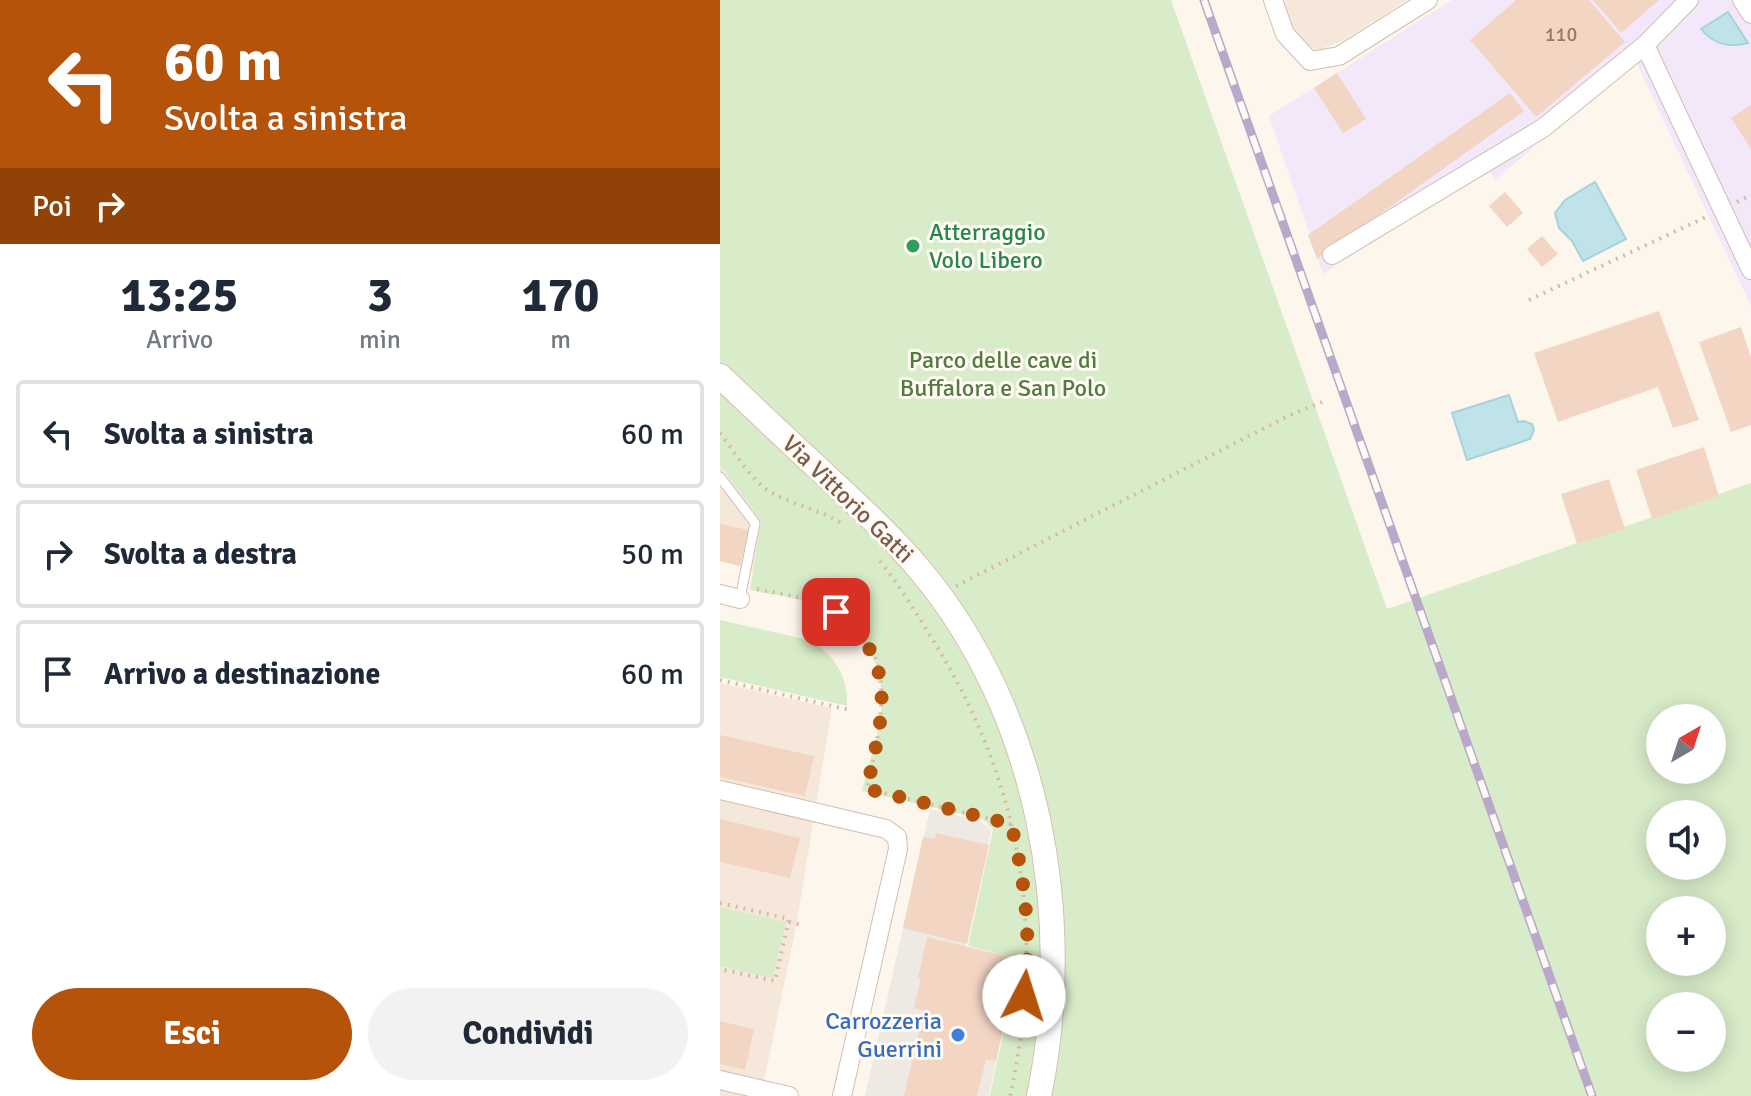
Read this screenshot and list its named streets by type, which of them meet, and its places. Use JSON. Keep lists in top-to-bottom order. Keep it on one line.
{"streets":{"street":["Via Vittorio Gatti"]},"parks":["Parco delle cave di Buffalora e San Polo"],"places":["Atterraggio Volo Libero","Carrozzeria Guerrini"],"house_numbers":["110"],"north":"top right","page":{"turn":["60 m","Svolta a sinistra"],"then":"Poi","eta":["13:25","Arrivo","3","min","170","m"],"list":[{"name":"Svolta a sinistra","value":"60 m"},{"name":"Svolta a destra","value":"50 m"},{"name":"Arrivo a destinazione","value":"60 m"}],"map_buttons":["+","−"],"buttons":["Esci","Condividi"]}}
